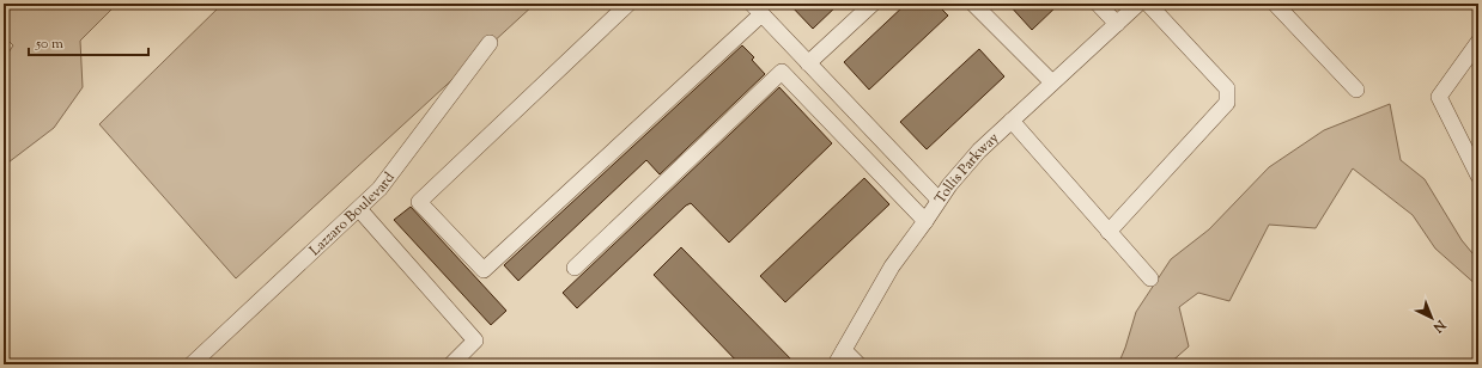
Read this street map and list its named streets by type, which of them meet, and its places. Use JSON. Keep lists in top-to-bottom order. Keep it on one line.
{"streets":{"street":["Tollis Parkway","Lazzaro Boulevard"]},"scale_bar":"50 m","north":"bottom right"}
